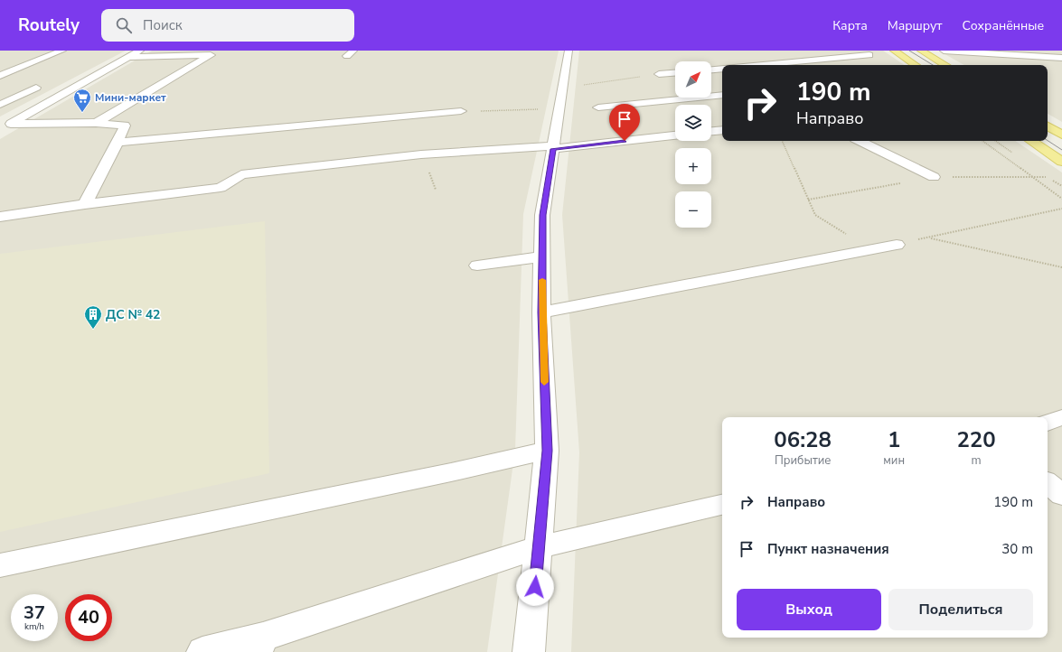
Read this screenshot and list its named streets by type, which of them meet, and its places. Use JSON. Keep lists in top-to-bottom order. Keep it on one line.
{"places":{"supermarket":["Мини-маркет"],"building":["ДС № 42"]},"north":"top right","page":{"header":"Routely","search":"Поиск","nav":["Карта","Маршрут","Сохранённые"],"map_buttons":["+","−"],"turn":["190 m","Направо"],"eta":["06:28","Прибытие","1","мин","220","m"],"list":[{"name":"Направо","value":"190 m"},{"name":"Пункт назначения","value":"30 m"}],"buttons":["Выход","Поделиться"],"speed":"37 km/h","limit":"40"}}
